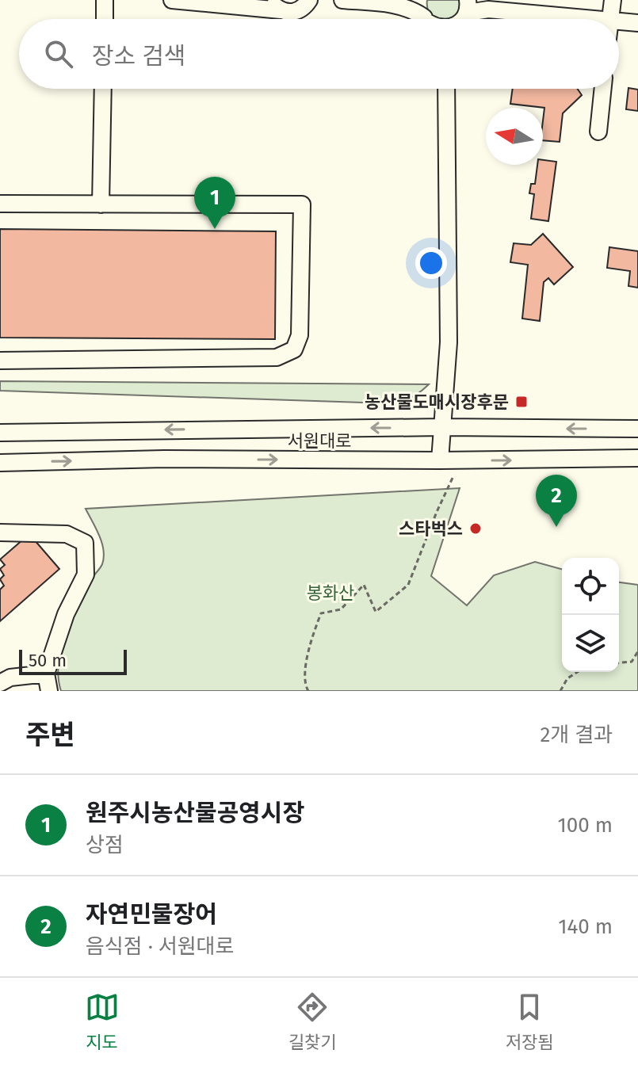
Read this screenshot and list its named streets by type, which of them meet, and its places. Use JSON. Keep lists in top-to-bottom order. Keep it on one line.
{"streets":{"street":["서원대로"]},"parks":["봉화산"],"places":{"transit":["농산물도매시장후문"],"other":["스타벅스"]},"scale_bar":"50 m","north":"left","page":{"search":"장소 검색","pins":["1","2"],"scale":"50 m","heading":["주변","2개 결과"],"list":[{"mark":"1","name":"원주시농산물공영시장","note":"상점","value":"100 m"},{"mark":"2","name":"자연민물장어","note":"음식점 · 서원대로","value":"140 m"}],"nav":["지도","길찾기","저장됨"]}}
